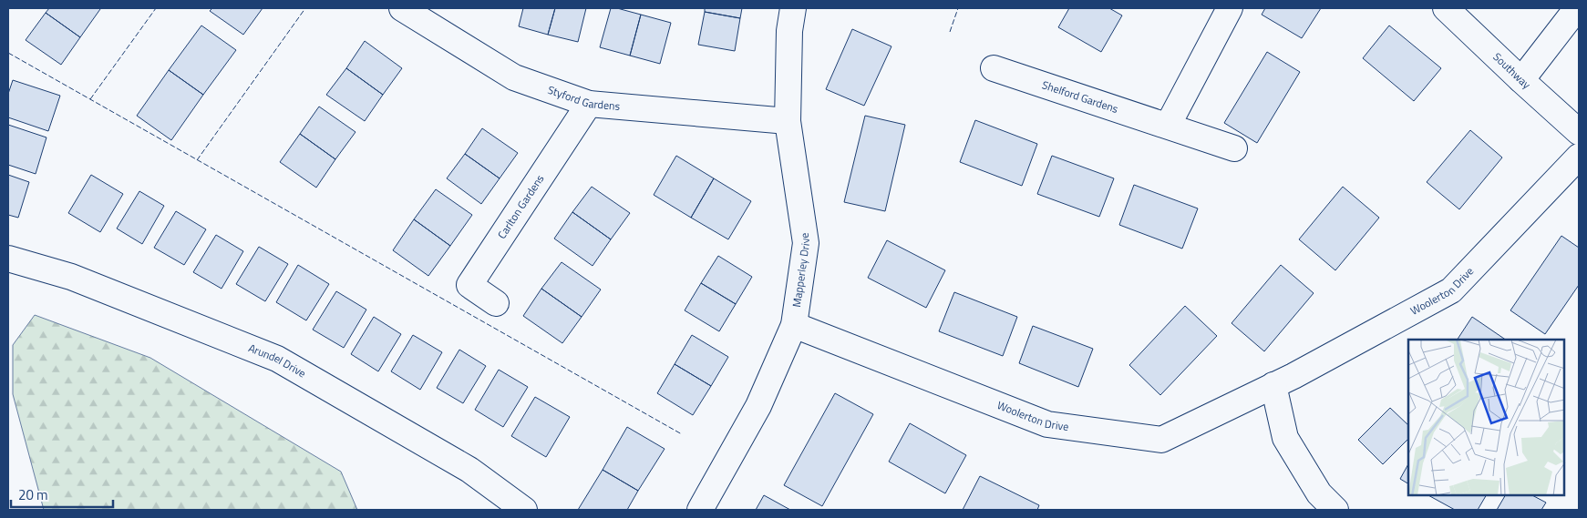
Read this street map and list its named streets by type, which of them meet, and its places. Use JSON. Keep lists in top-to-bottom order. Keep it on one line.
{"streets":{"street":["Southway","Shelford Gardens","Styford Gardens","Carlton Gardens","Mapperley Drive","Woolerton Drive","Arundel Drive"]},"crossings":[["Styford Gardens","Carlton Gardens"],["Styford Gardens","Mapperley Drive"],["Mapperley Drive","Woolerton Drive"]],"scale_bar":"20 m"}
